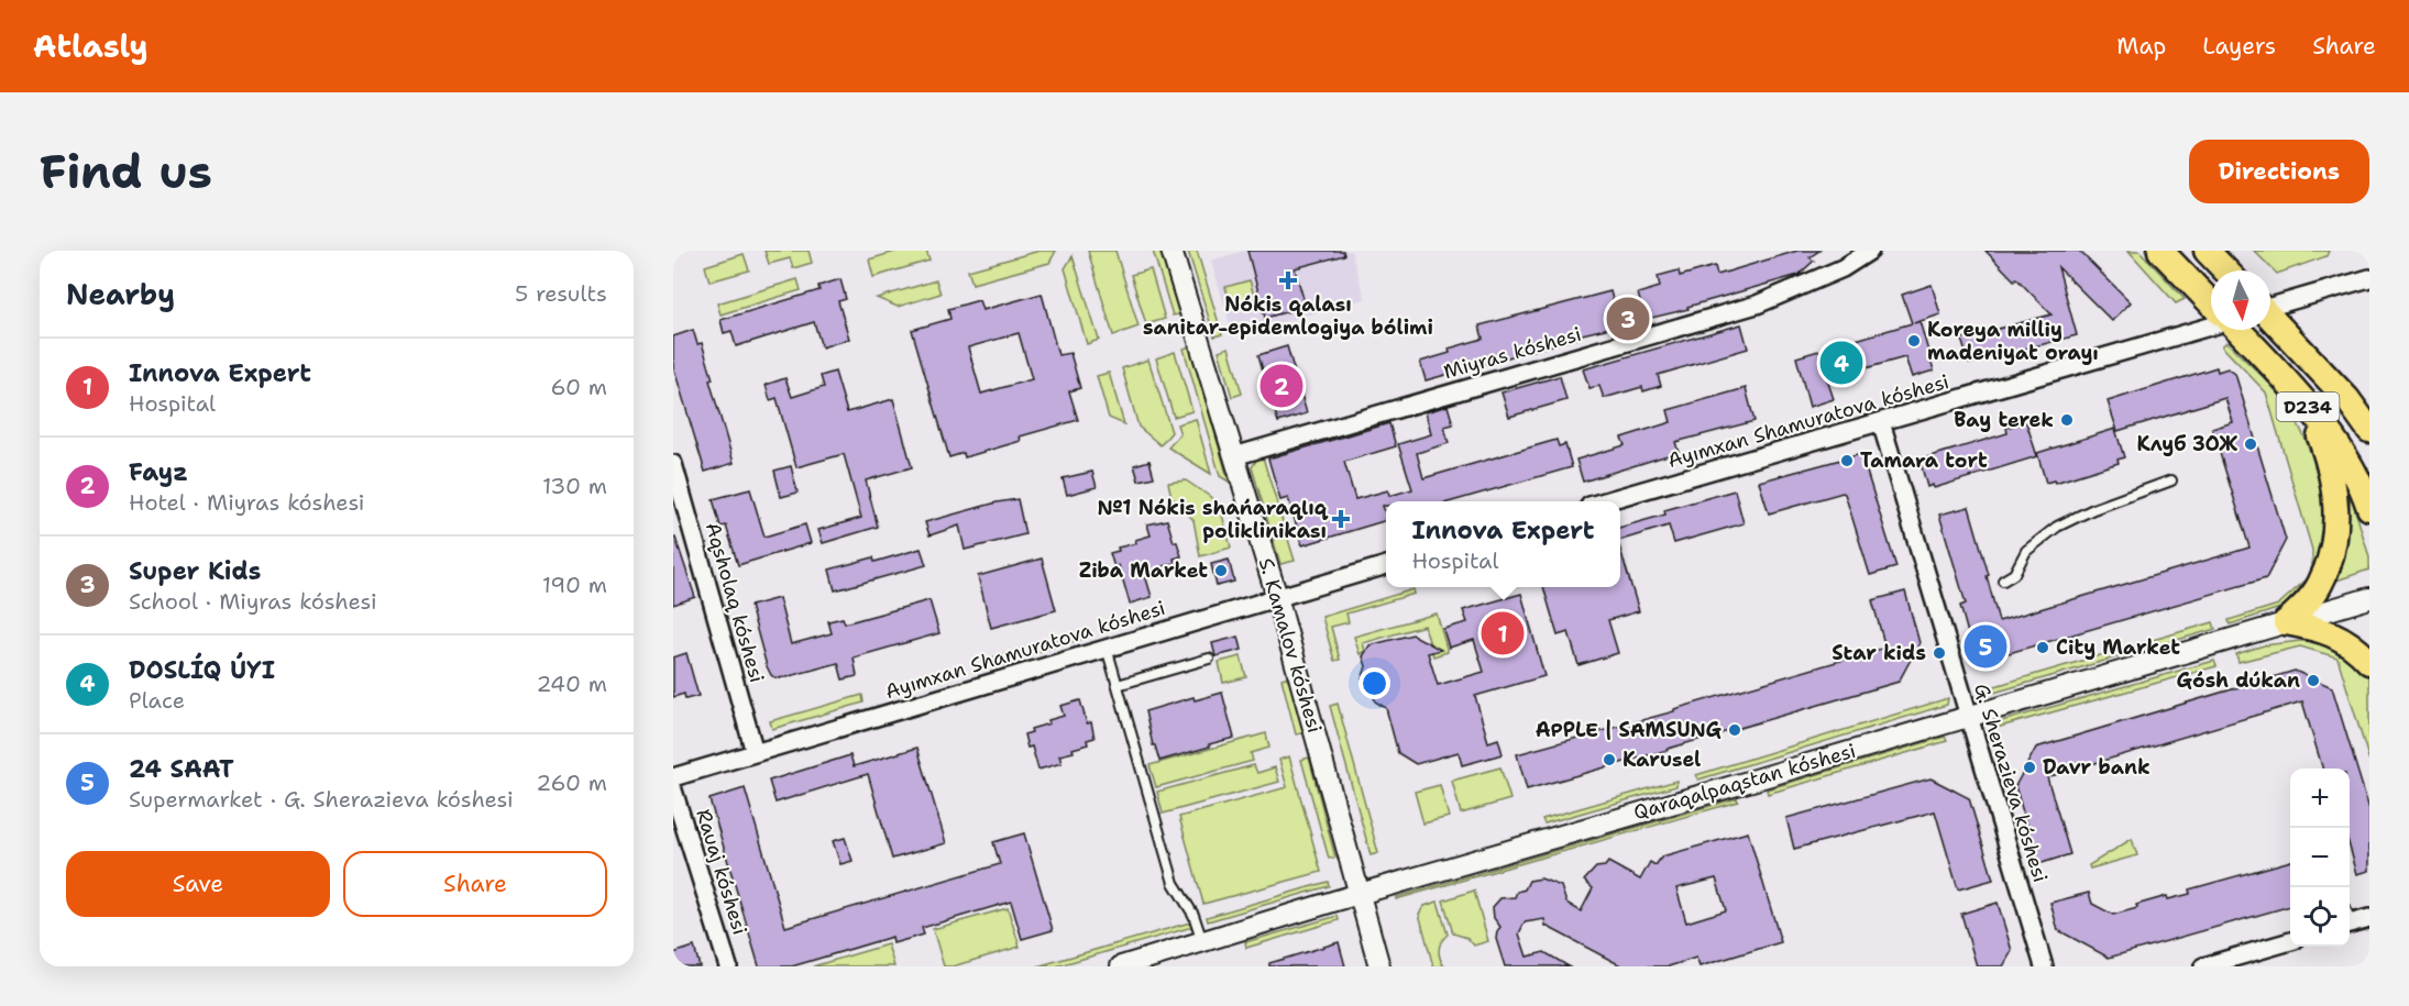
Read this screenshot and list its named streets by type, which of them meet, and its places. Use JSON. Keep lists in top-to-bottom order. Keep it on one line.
{"streets":{"main road":["D234"],"street":["Miyras kóshesi","Ayımxan Shamuratova kóshesi","Aqsholaq kóshesi","S. Kamalov kóshesi","Qaraqalpaqstan kóshesi","G. Sherazieva kóshesi","Rauaj kóshesi"]},"crossings":[["Miyras kóshesi","S. Kamalov kóshesi"],["Ayımxan Shamuratova kóshesi","Aqsholaq kóshesi"],["Ayımxan Shamuratova kóshesi","S. Kamalov kóshesi"],["Ayımxan Shamuratova kóshesi","G. Sherazieva kóshesi"],["S. Kamalov kóshesi","Qaraqalpaqstan kóshesi"],["Qaraqalpaqstan kóshesi","G. Sherazieva kóshesi"]],"places":{"health":["Nókis qalası sanitar-epidemlogiya bólimi","№1 Nókis shańaraqlıq poliklinikası"],"other":["Koreya milliy madeniyat orayı","Bay terek","Клуб ЗОЖ","Tamara tort","Ziba Market","City Market","Star kids","Gósh dúkan","APPLE | SAMSUNG","Karusel","Davr bank"]},"north":"bottom","page":{"header":"Atlasly","nav":["Map","Layers","Share"],"buttons":["Directions",["Save","Share"]],"title":"Find us","heading":["Nearby","5 results"],"pins":["3","4","2","1","5"],"list":[{"mark":"1","name":"Innova Expert","note":"Hospital","value":"60 m"},{"mark":"2","name":"Fayz","note":"Hotel · Miyras kóshesi","value":"130 m"},{"mark":"3","name":"Super Kids","note":"School · Miyras kóshesi","value":"190 m"},{"mark":"4","name":"DOSLÍQ ÚYI","note":"Place","value":"240 m"},{"mark":"5","name":"24 SAAT","note":"Supermarket · G. Sherazieva kóshesi","value":"260 m"}],"popup":["Innova Expert","Hospital"],"map_buttons":["+","−"]}}
